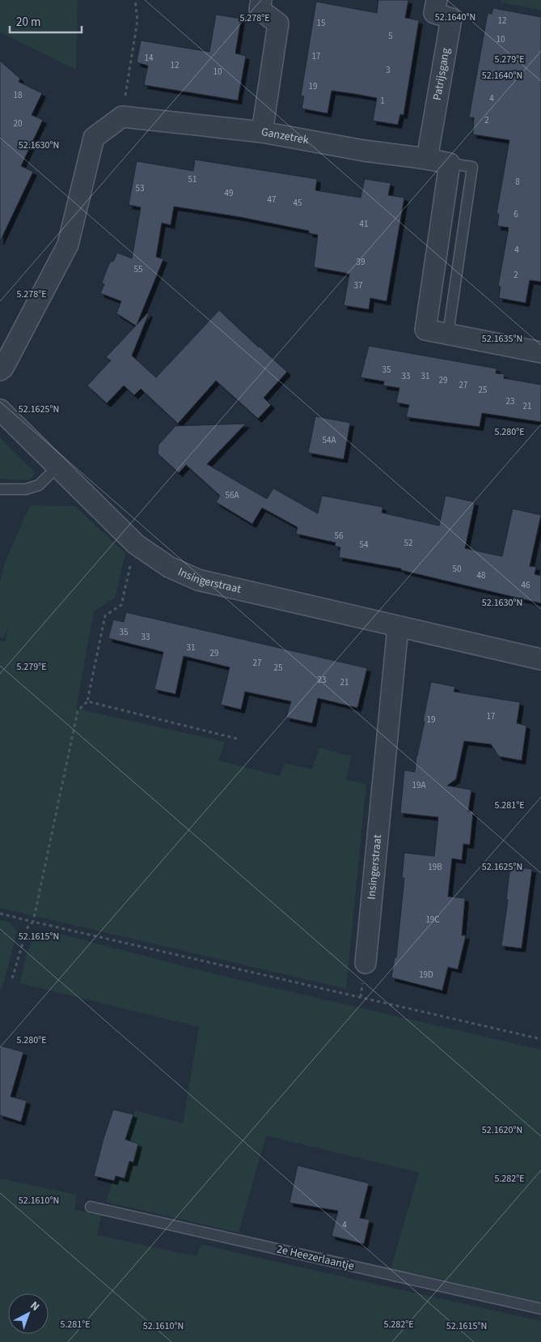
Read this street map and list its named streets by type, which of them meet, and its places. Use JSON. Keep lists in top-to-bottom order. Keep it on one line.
{"streets":{"street":["Patrijsgang","Ganzetrek","Insingerstraat"],"lane":["2e Heezerlaantje"]},"crossings":[["Patrijsgang","Ganzetrek"]],"house_numbers":["12","15","5","10","17","14","12","3","10","19","18","4","1","2","20","51","8","53","49","47","45","6","41","4","39","55","2","37","35","33","31","29","27","25","23","21","54A","56A","56","52","54","50","48","46","35","33","31","29","27","25","23","21","17","19","19A","19B","19C","19D","4"],"scale_bar":"20 m","north":"top right","coordinates":["52.1640°N","5.278°E","5.279°E","52.1630°N","52.1635°N","52.1625°N","5.280°E","5.281°E","52.1615°N","52.1620°N","5.282°E","52.1610°N"]}
